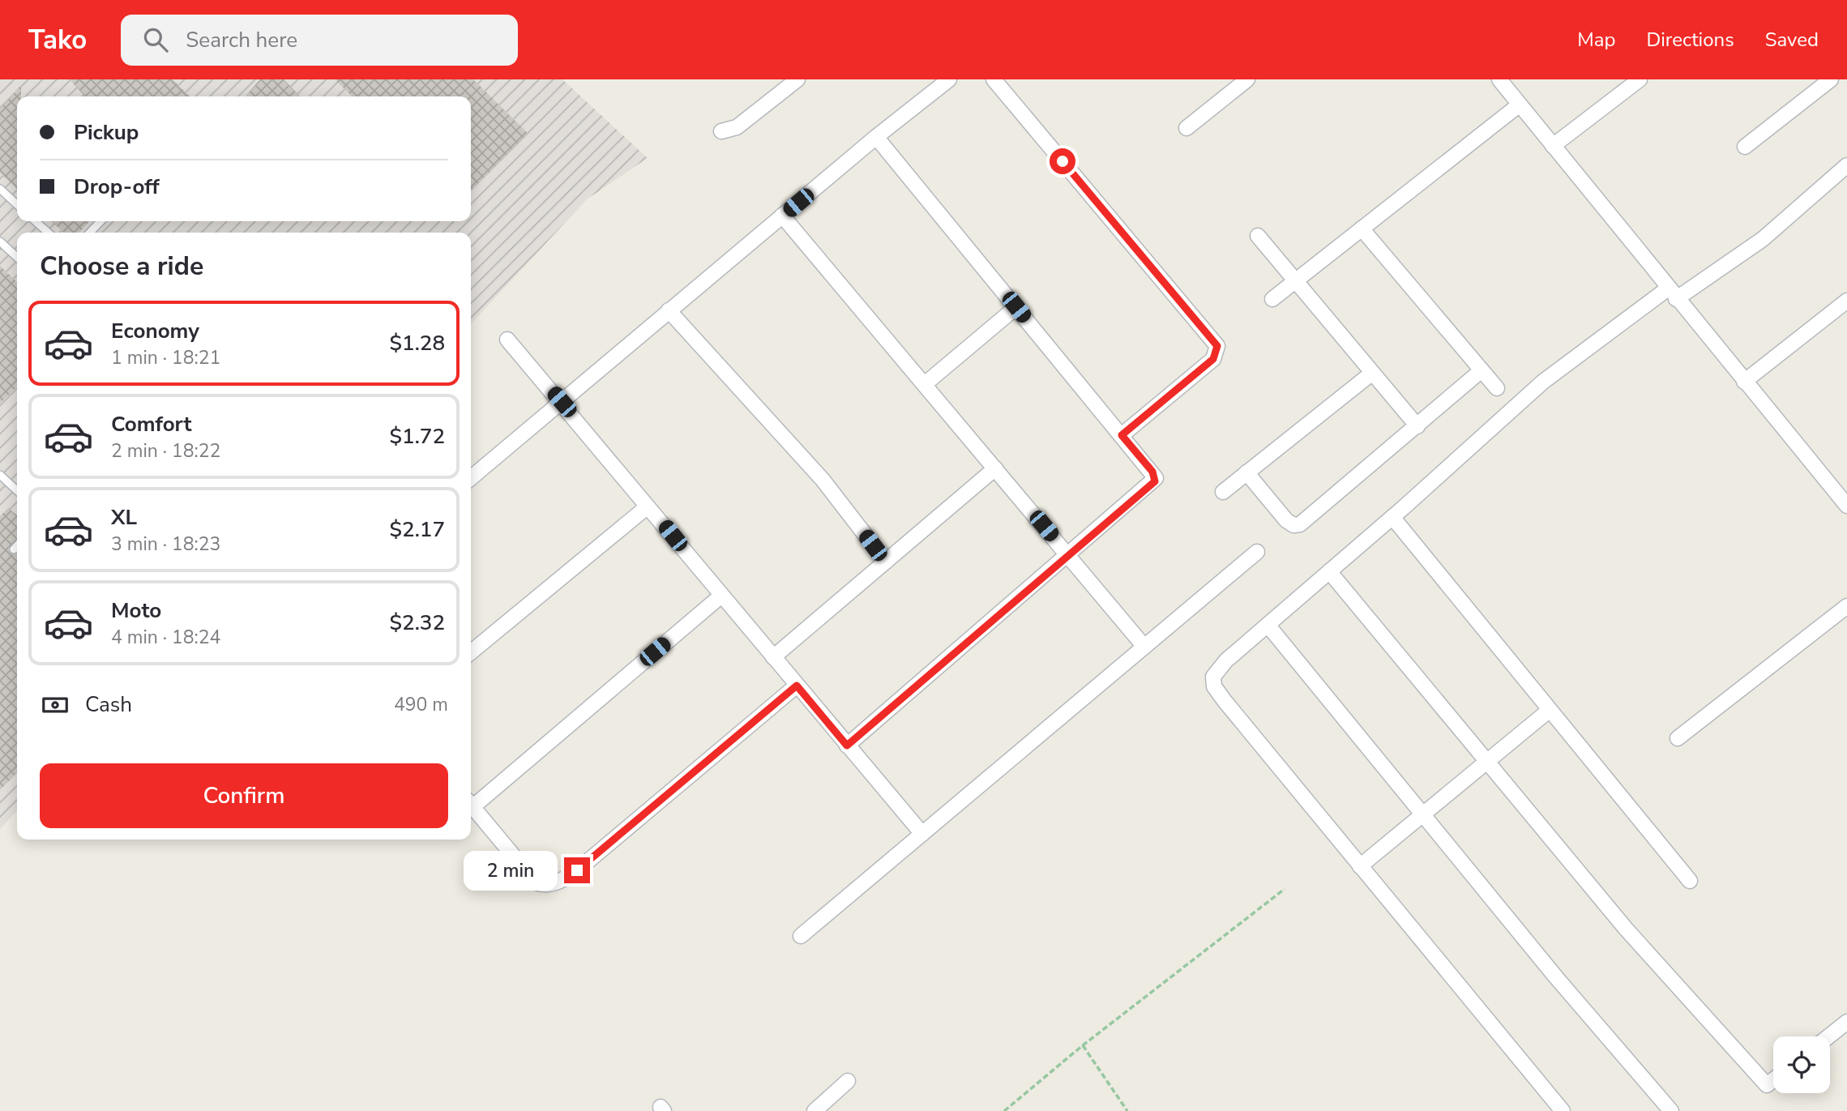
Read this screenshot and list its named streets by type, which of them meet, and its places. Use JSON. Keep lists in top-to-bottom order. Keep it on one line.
{"page":{"header":"Tako","search":"Search here","nav":["Map","Directions","Saved"],"banner":["Pickup","Drop-off"],"heading":"Choose a ride","list":[{"name":"Economy","note":"1 min · 18:21","value":"$1.28"},{"name":"Comfort","note":"2 min · 18:22","value":"$1.72"},{"name":"XL","note":"3 min · 18:23","value":"$2.17"},{"name":"Moto","note":"4 min · 18:24","value":"$2.32"}],"pay":["Cash","490 m"],"buttons":"Confirm","bubble":"2 min"}}
